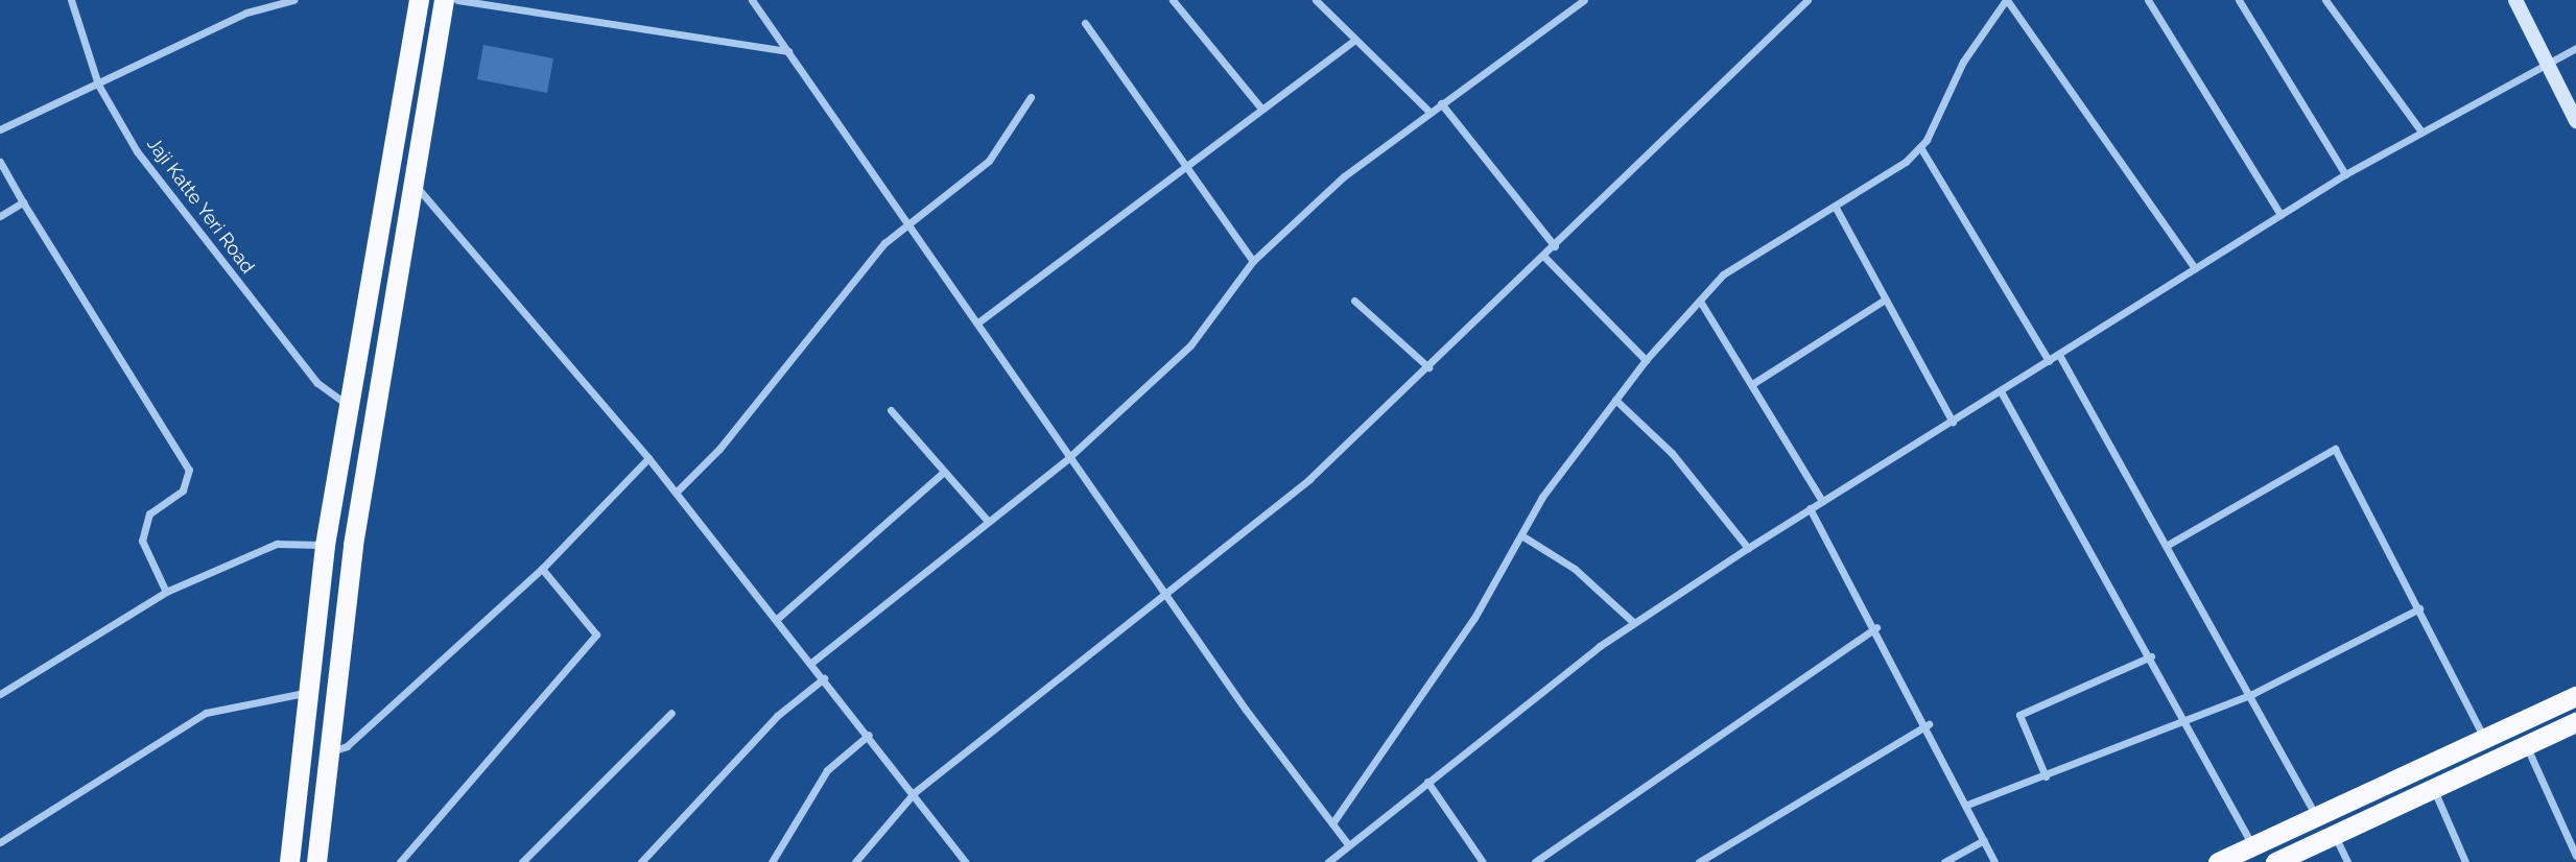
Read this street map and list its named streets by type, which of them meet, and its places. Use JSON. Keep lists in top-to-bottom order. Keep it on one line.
{"streets":{"street":["Jaji Katte Yeri Road"]}}
